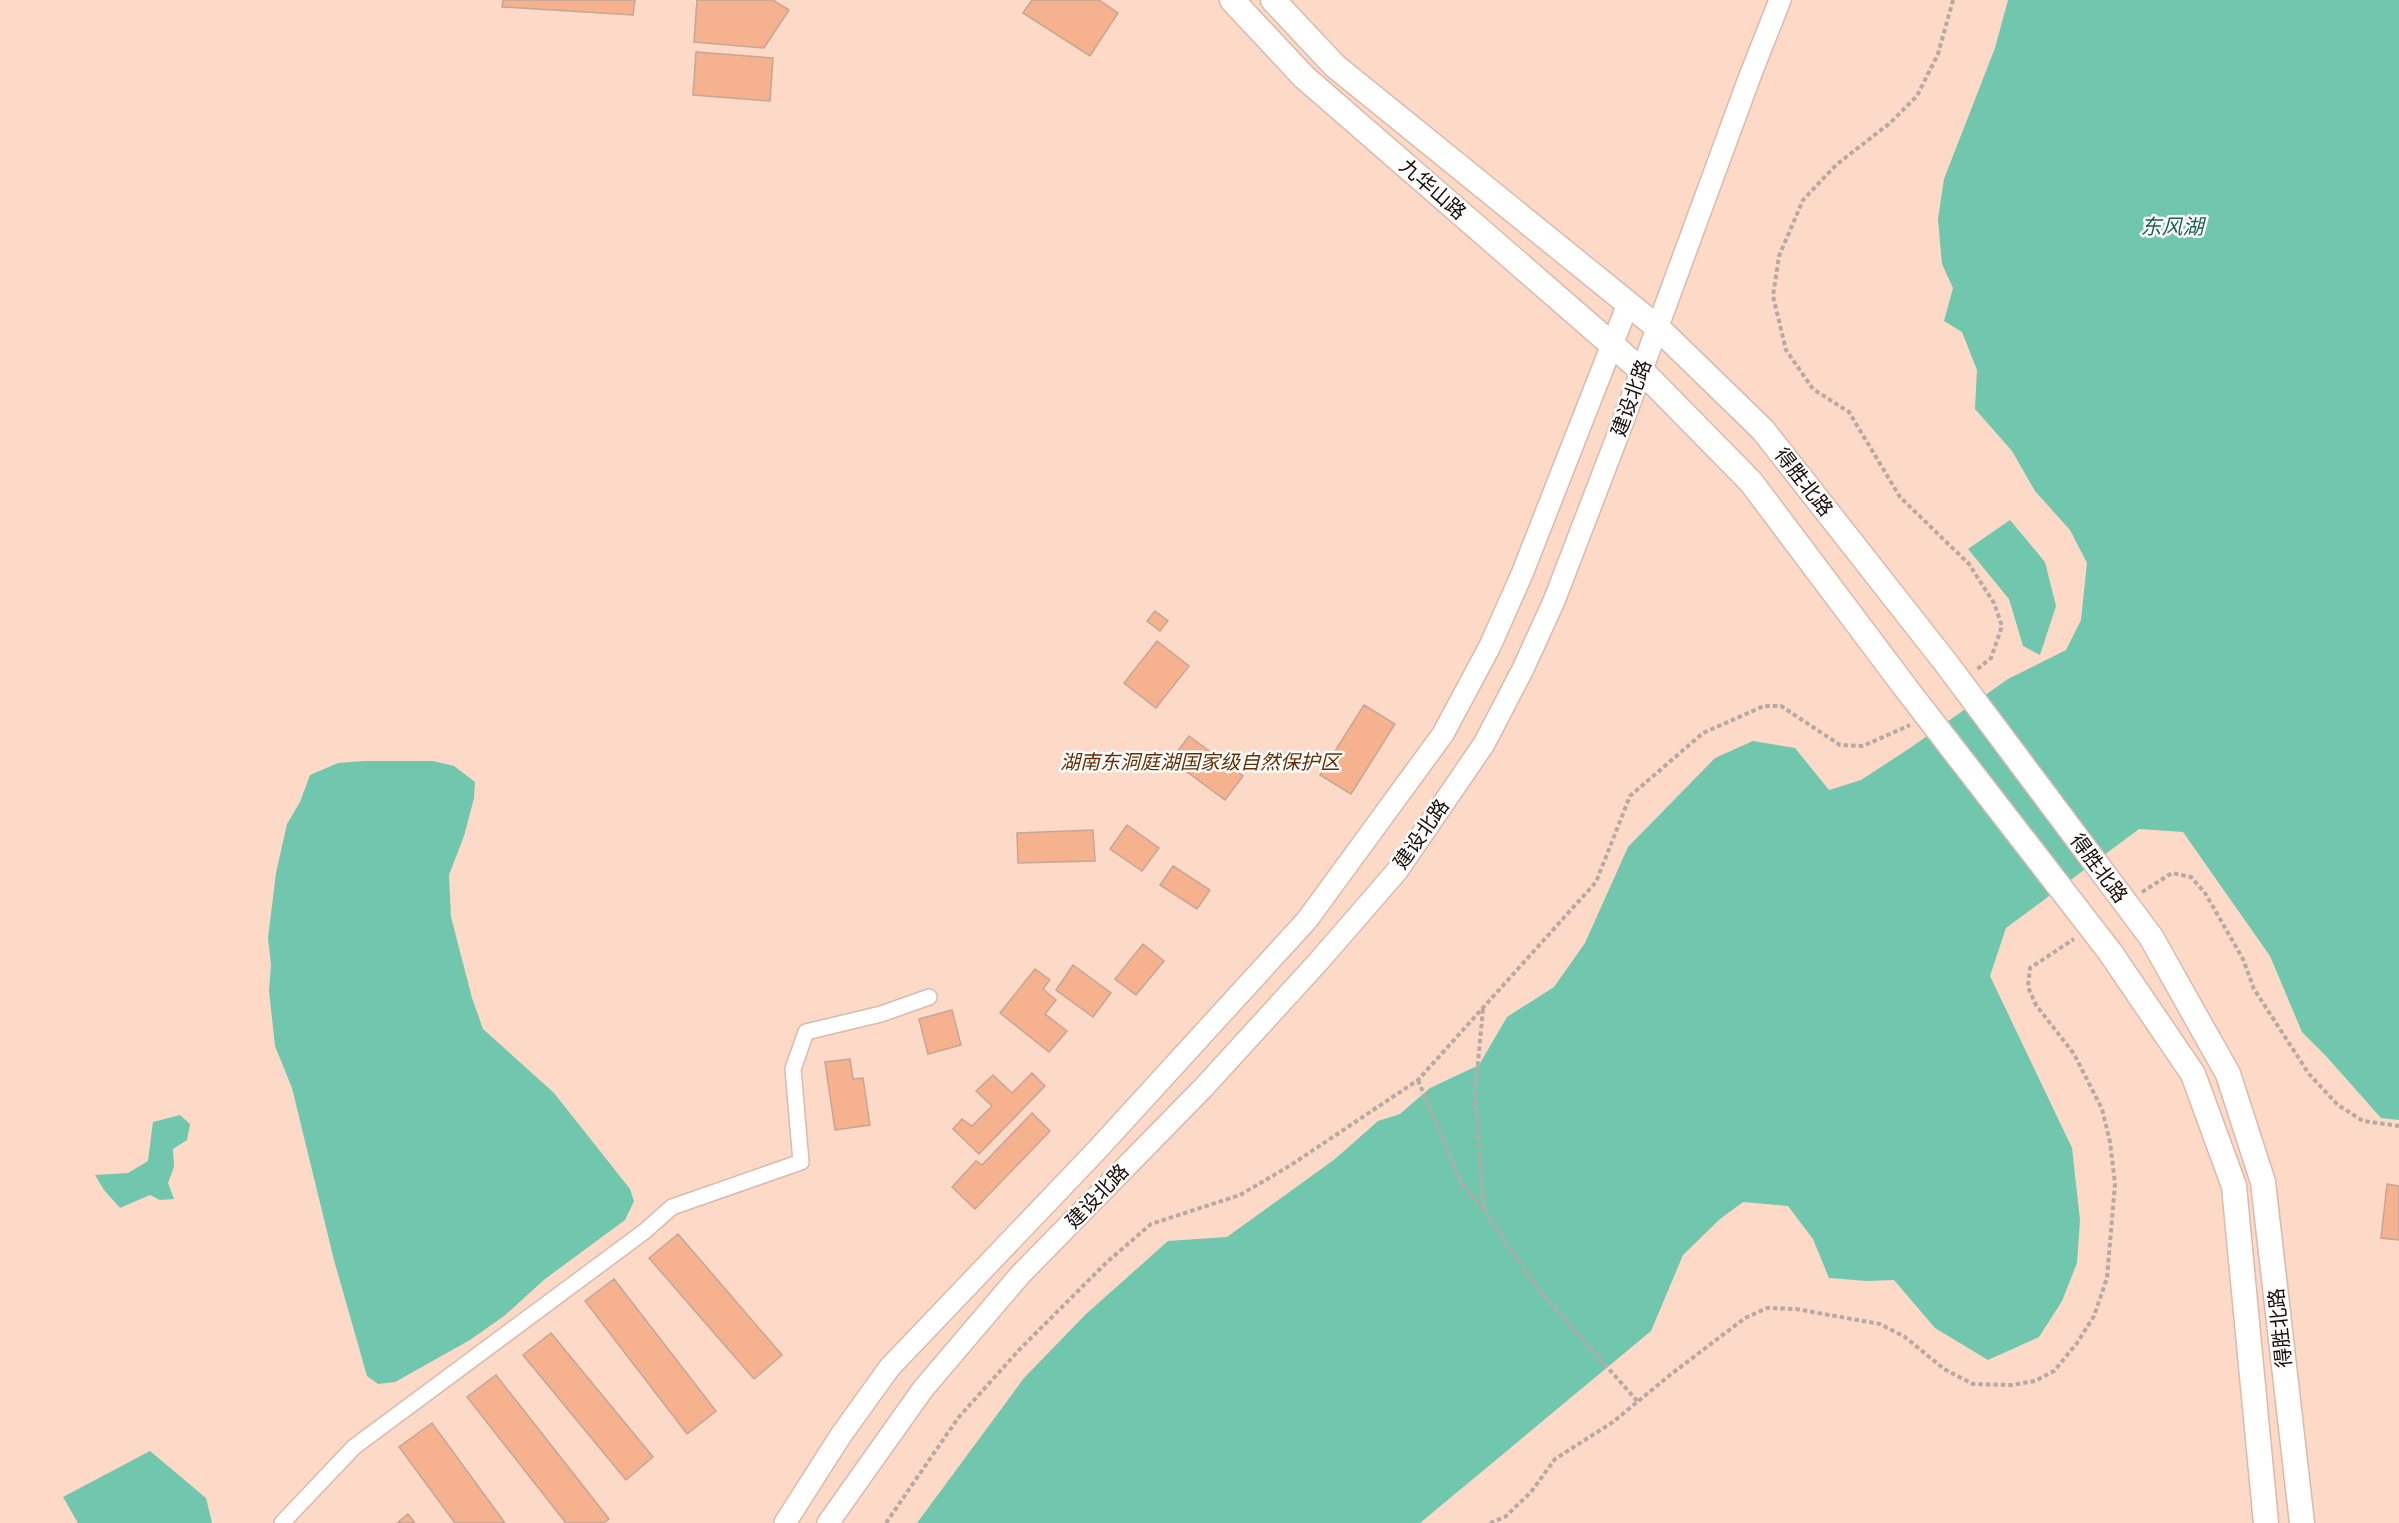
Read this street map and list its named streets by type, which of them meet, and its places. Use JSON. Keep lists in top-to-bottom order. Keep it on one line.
{"streets":{"main road":["九华山路","建设北路","得胜北路"]},"crossings":[["九华山路","建设北路"],["九华山路","得胜北路"],["建设北路","得胜北路"]],"water":["东风湖"],"parks":["湖南东洞庭湖国家级自然保护区"]}
